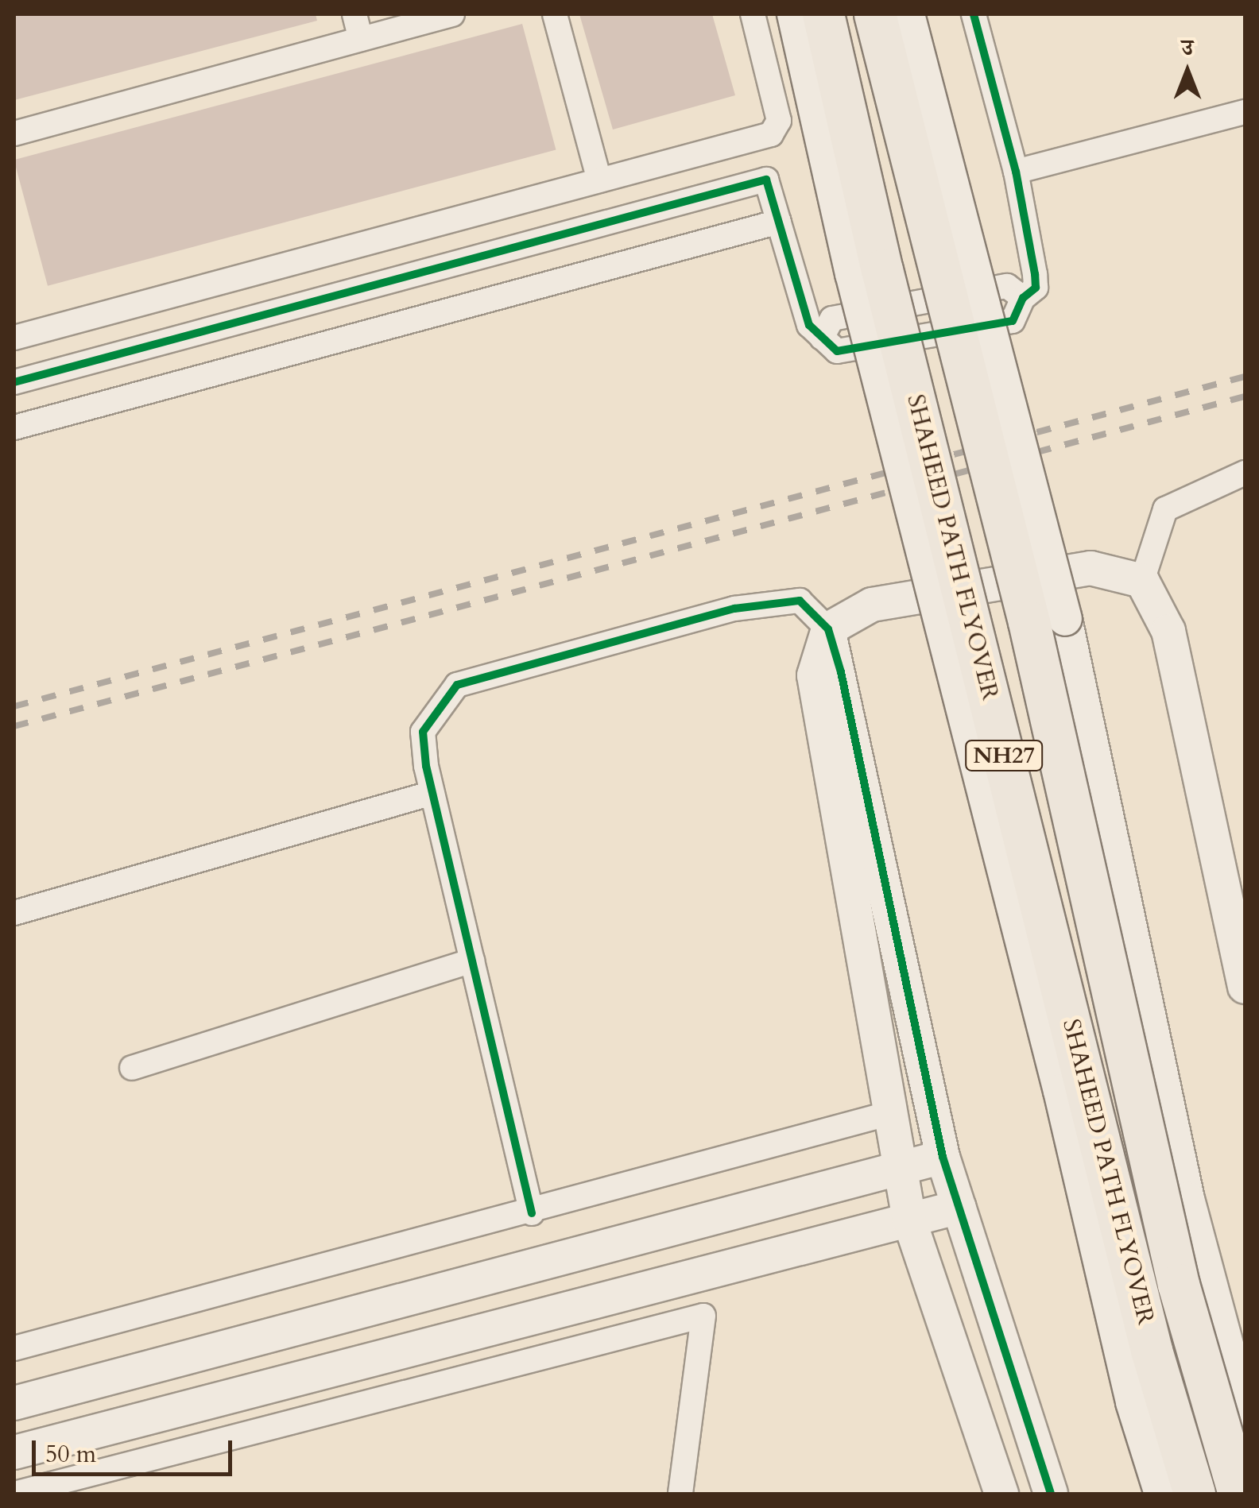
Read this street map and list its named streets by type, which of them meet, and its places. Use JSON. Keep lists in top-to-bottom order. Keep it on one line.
{"streets":{"highway":["SHAHEED PATH FLYOVER","NH27"]},"scale_bar":"50 m","north":"top"}
